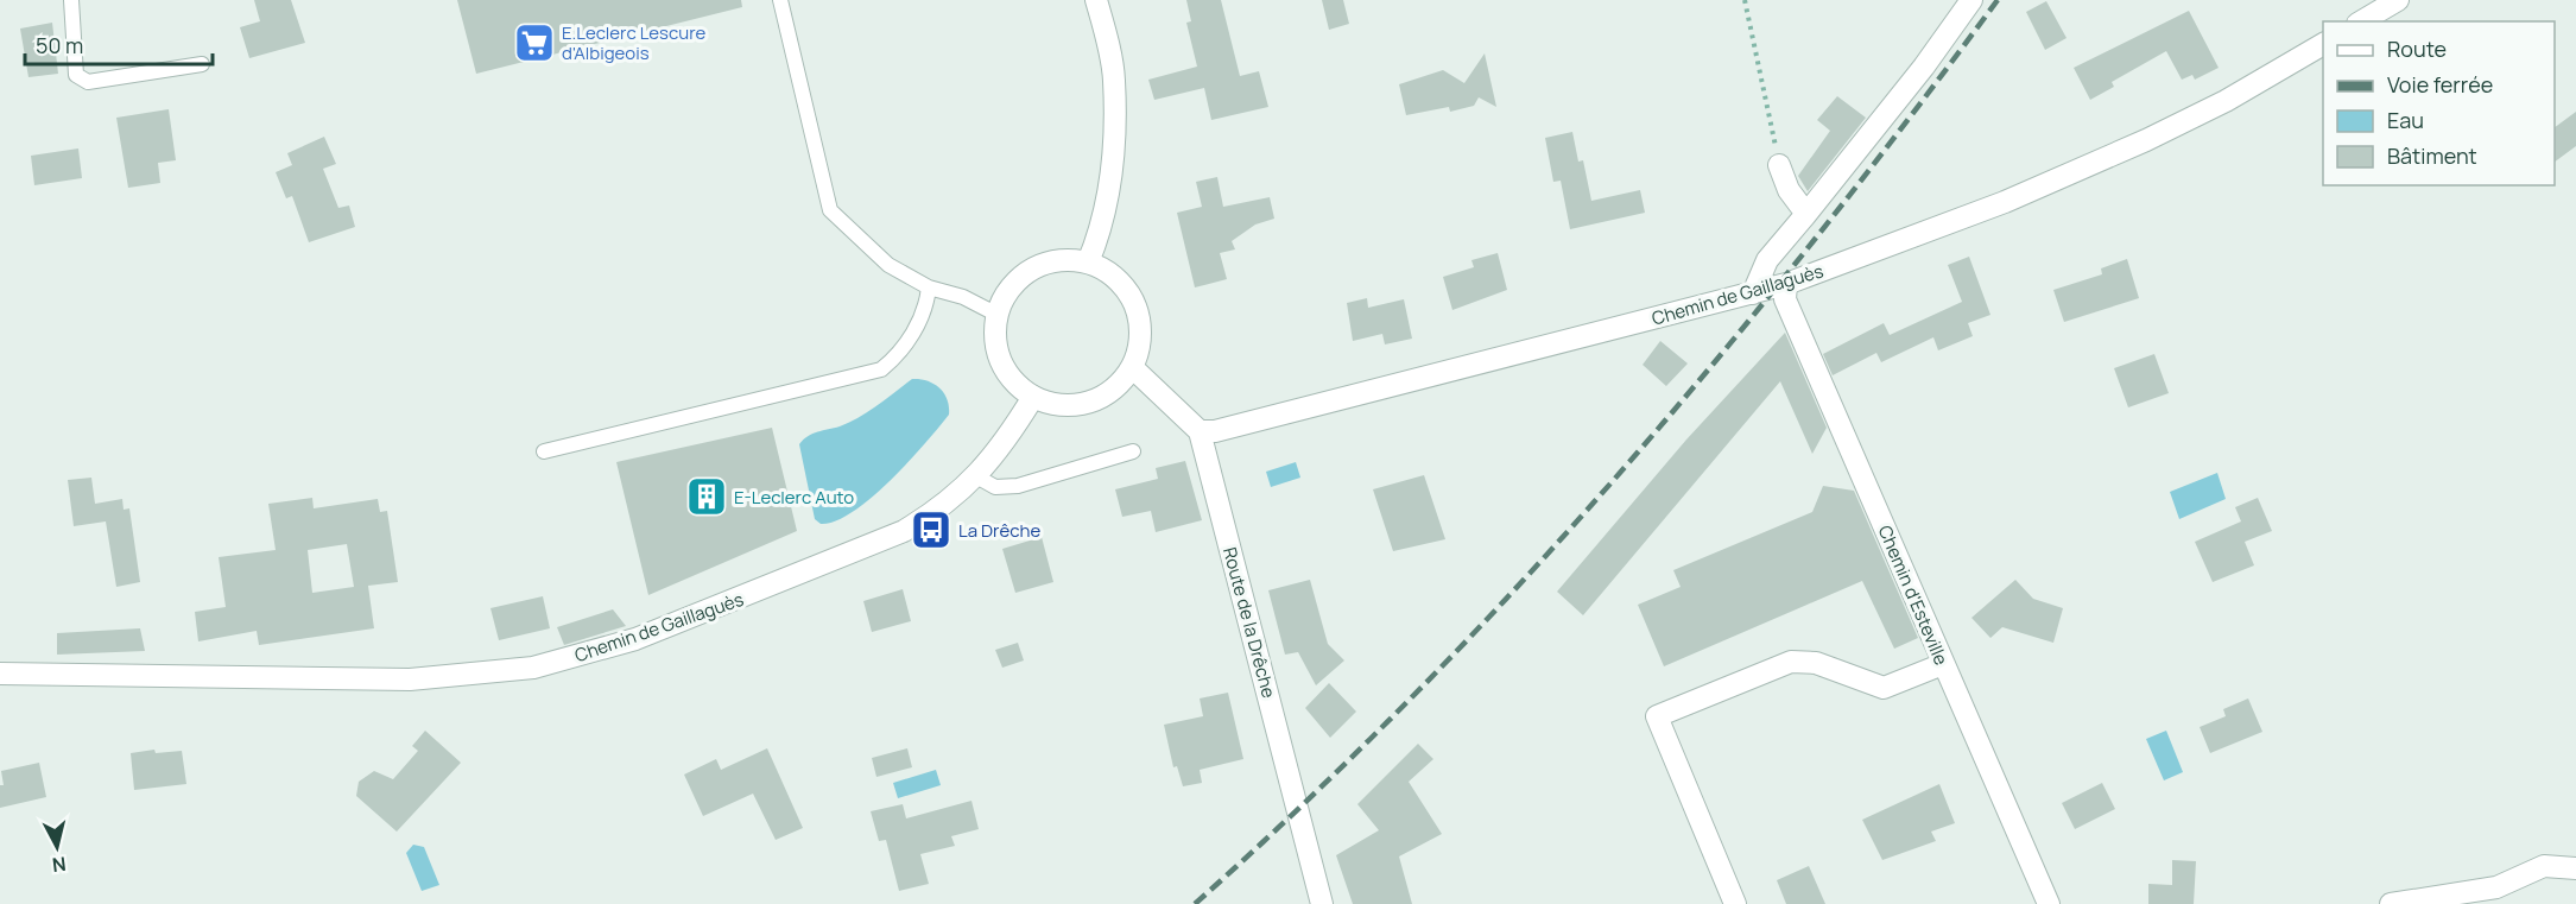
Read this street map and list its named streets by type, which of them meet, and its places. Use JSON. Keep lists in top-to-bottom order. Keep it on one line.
{"streets":{"street":["Chemin de Gaillaguès","Chemin d'Esteville","Route de la Drêche"]},"crossings":[["Chemin de Gaillaguès","Chemin d'Esteville"],["Chemin de Gaillaguès","Route de la Drêche"]],"places":{"supermarket":["E.Leclerc Lescure d'Albigeois"],"building":["E-Leclerc Auto"],"bus stop":["La Drêche"]},"legend":["Route","Voie ferrée","Eau","Bâtiment"],"scale_bar":"50 m","north":"bottom"}
